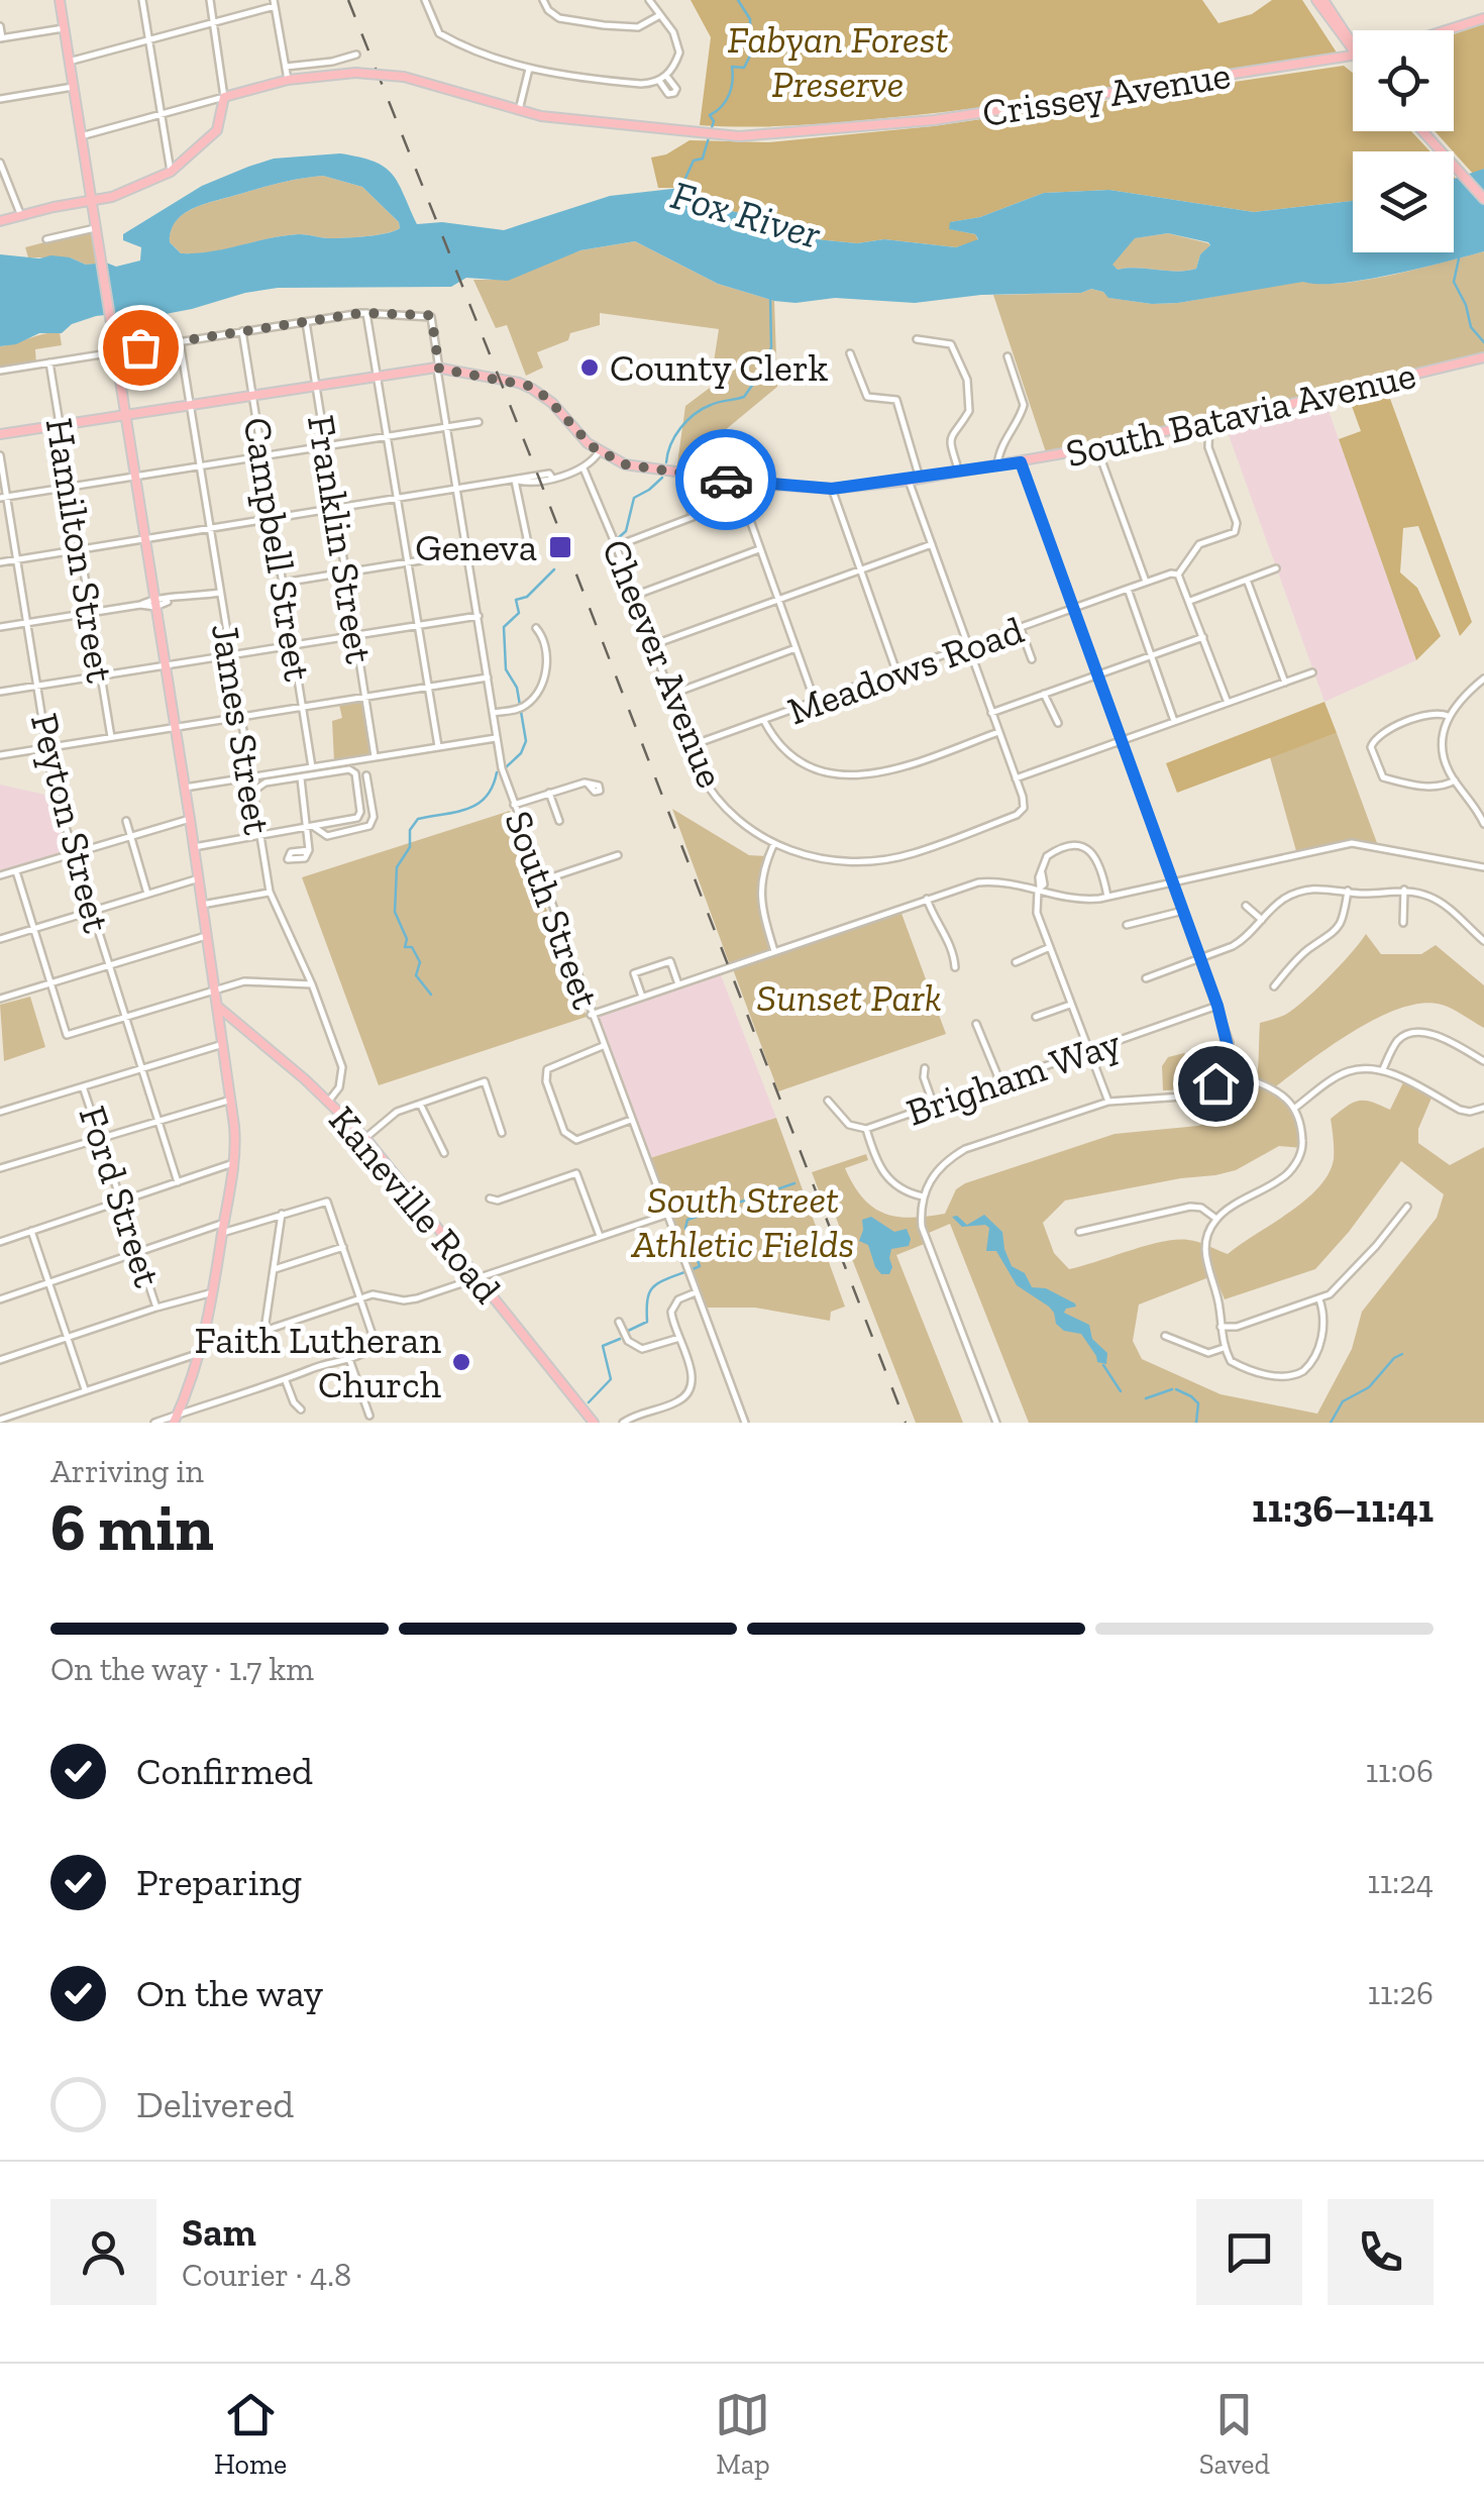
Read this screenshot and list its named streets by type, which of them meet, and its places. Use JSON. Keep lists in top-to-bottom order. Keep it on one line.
{"streets":{"main road":["Crissey Avenue","South Batavia Avenue","Kaneville Road"],"street":["Franklin Street","Campbell Street","Hamilton Street","Cheever Avenue","Meadows Road","James Street","Peyton Street","South Street","Brigham Way","Ford Street"]},"crossings":[["South Batavia Avenue","Franklin Street"],["South Batavia Avenue","Campbell Street"],["South Batavia Avenue","Hamilton Street"],["South Batavia Avenue","James Street"],["South Batavia Avenue","South Street"],["Cheever Avenue","Meadows Road"],["James Street","Kaneville Road"]],"water":["Fox River"],"parks":["Fabyan Forest Preserve","Sunset Park","South Street Athletic Fields"],"places":{"other":["County Clerk","Faith Lutheran Church"],"transit":["Geneva"]},"page":{"heading":["6 min","Arriving in","11:36–11:41"],"panel":["Sam","Courier · 4.8"],"bar":"On the way · 1.7 km","list":[["Confirmed","11:06"],["Preparing","11:24"],["On the way","11:26"],"Delivered"],"tabs":["Home","Map","Saved"]}}
